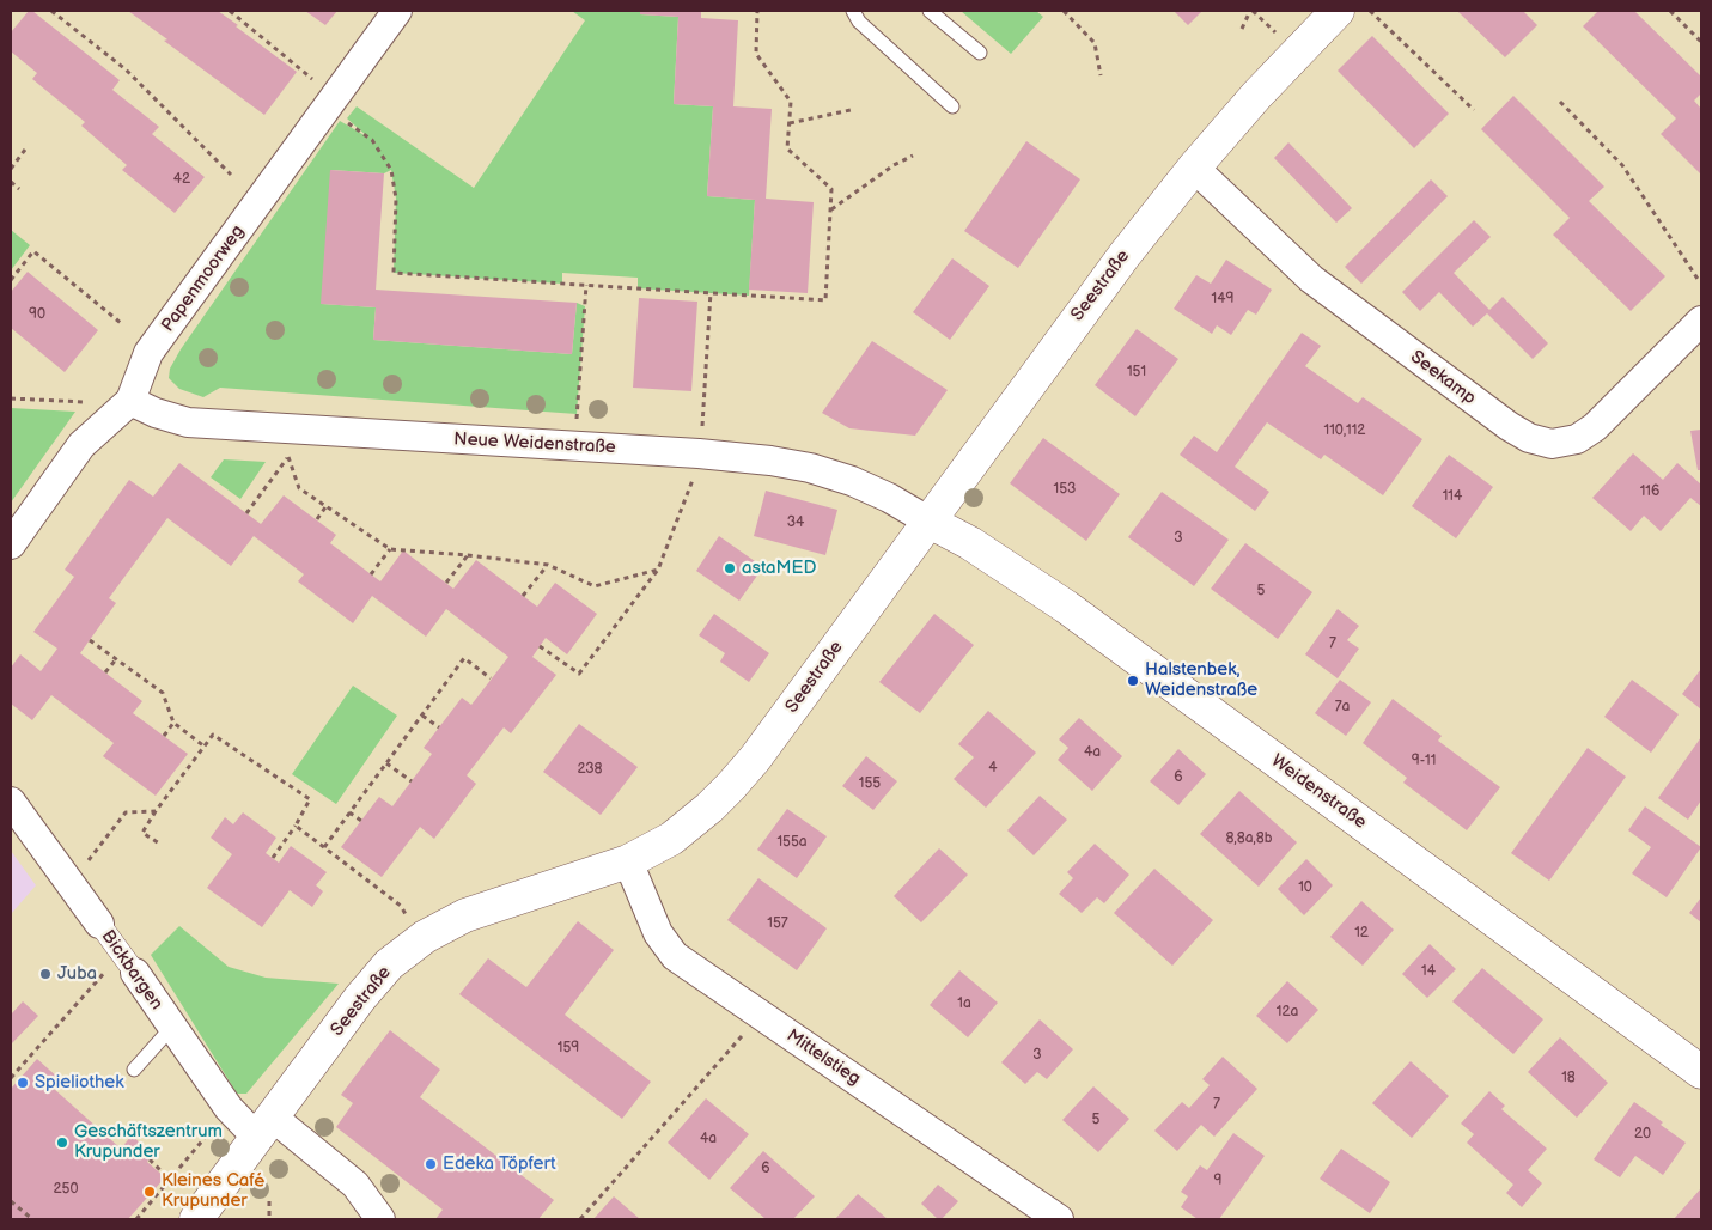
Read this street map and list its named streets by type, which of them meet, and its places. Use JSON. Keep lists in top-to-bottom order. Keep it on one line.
{"streets":{"street":["Papenmoorweg","Seestraße","Seekamp","Neue Weidenstraße","Weidenstraße","Bickbargen","Mittelstieg"]},"crossings":[["Papenmoorweg","Neue Weidenstraße"],["Seestraße","Seekamp"],["Seestraße","Neue Weidenstraße"],["Seestraße","Weidenstraße"],["Seestraße","Bickbargen"],["Seestraße","Mittelstieg"],["Neue Weidenstraße","Weidenstraße"]],"places":["astaMED","Halstenbek, Weidenstraße","Juba","Spieliothek","Geschäftszentrum Krupunder","Edeka Töpfert","Kleines Café Krupunder"],"house_numbers":["42","149","90","151","110,112","153","116","114","34","3","5","7","7a","4a","9-11","4","238","6","155","8,8a,8b","155a","10","157","12","14","1a","12a","159","3","18","7","5","20","4a","6","9","250"]}
